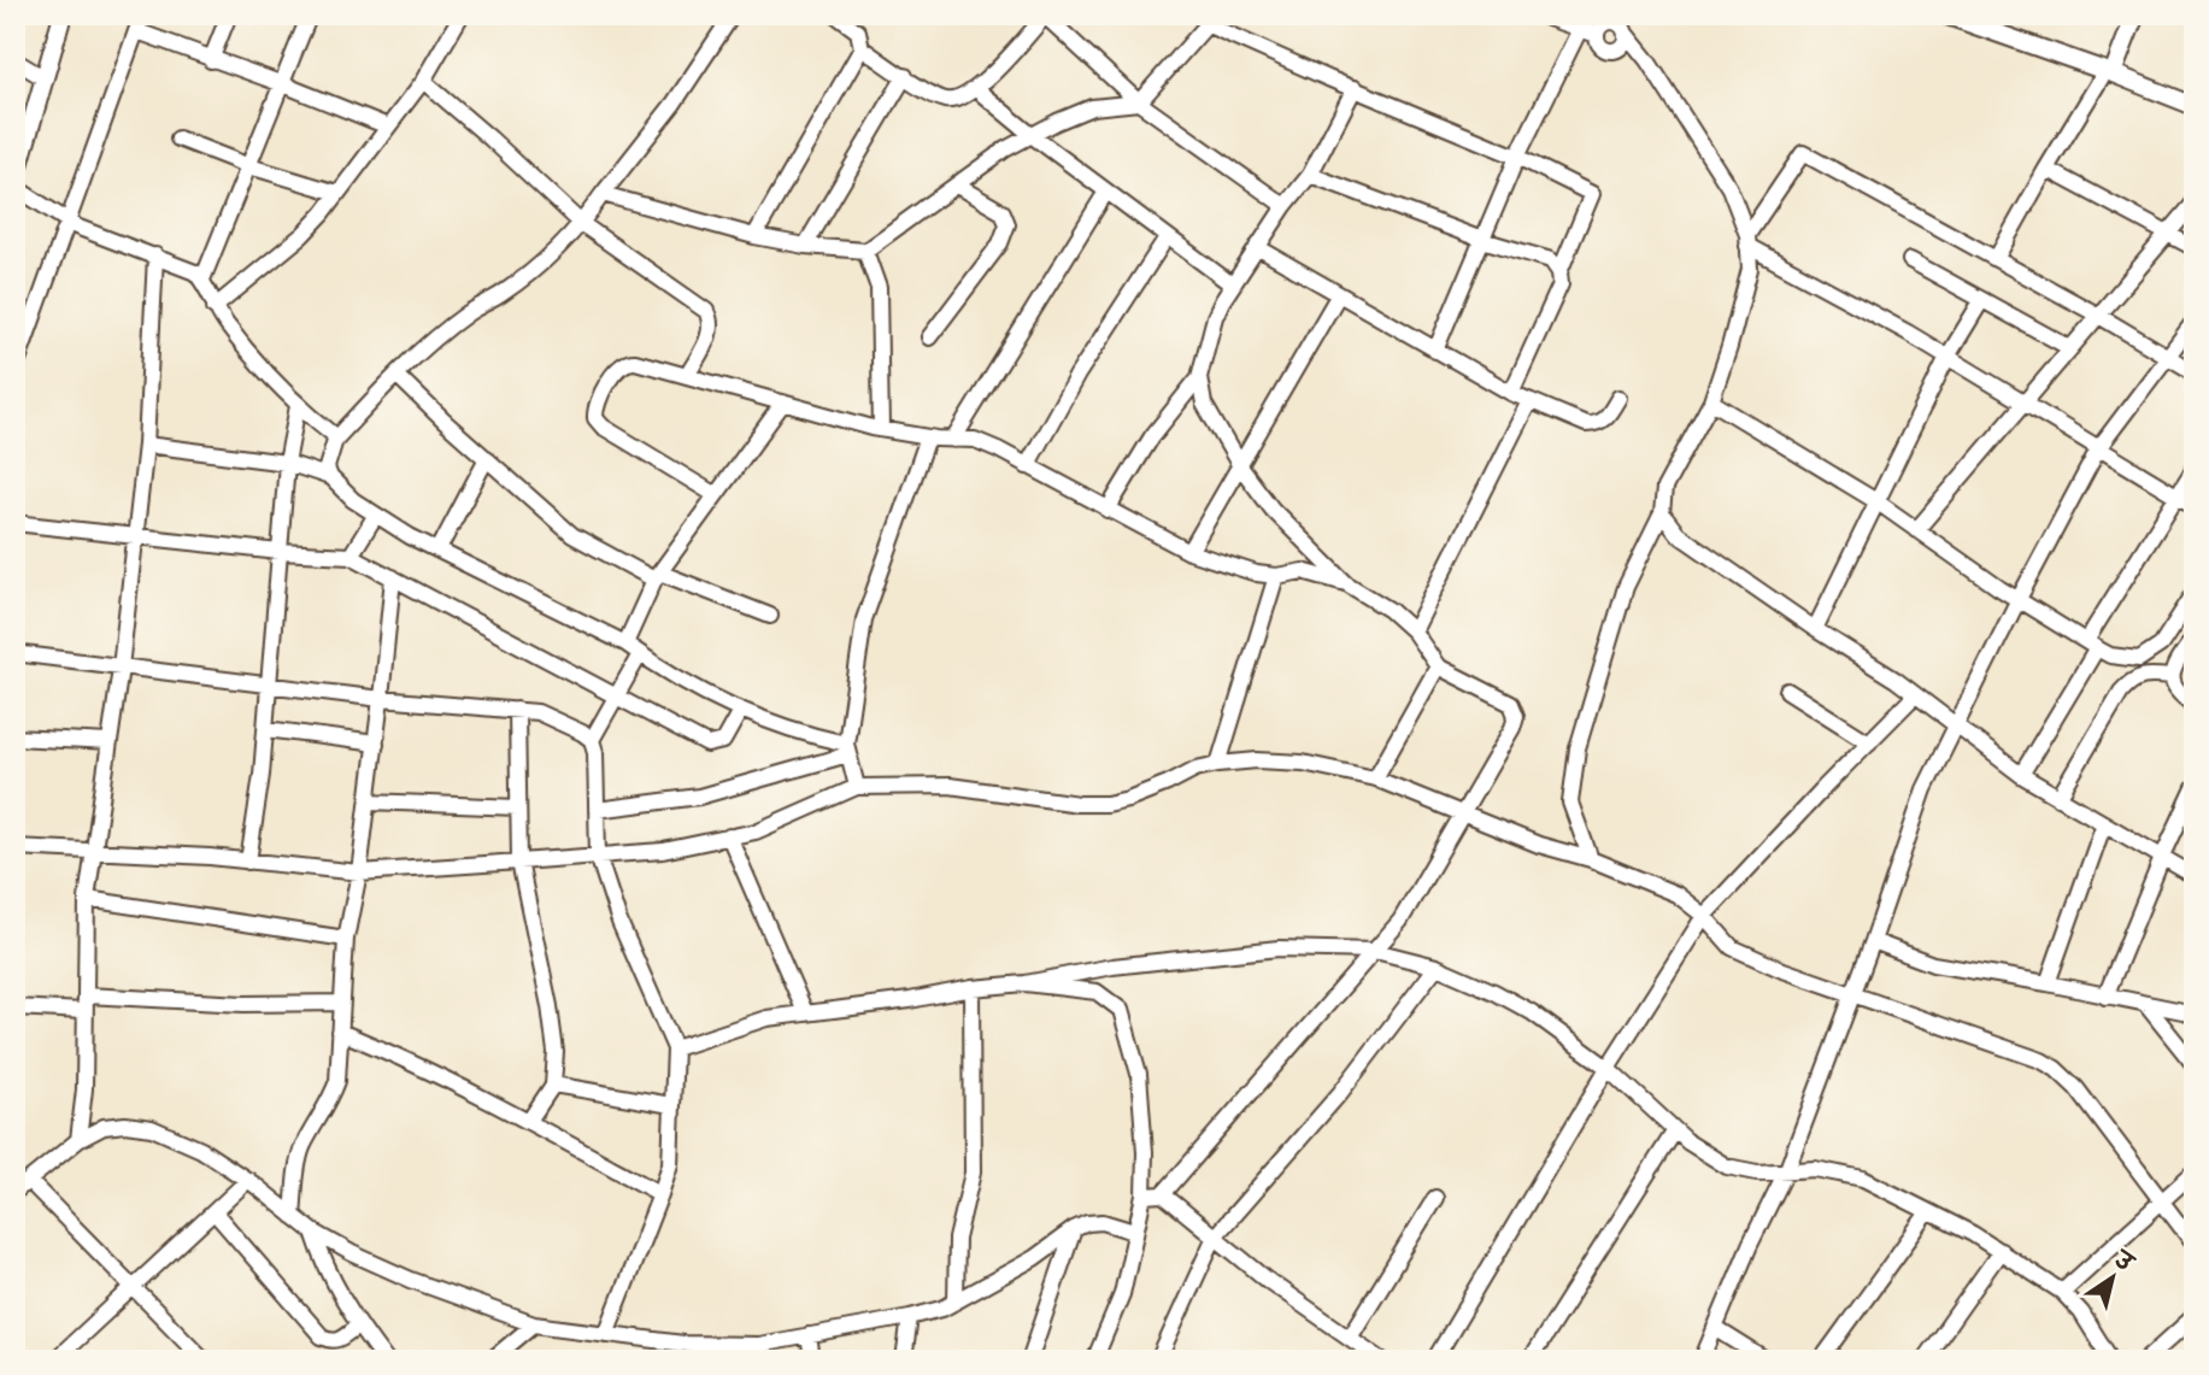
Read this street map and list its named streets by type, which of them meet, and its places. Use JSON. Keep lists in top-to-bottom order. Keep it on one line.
{"north":"top right"}
